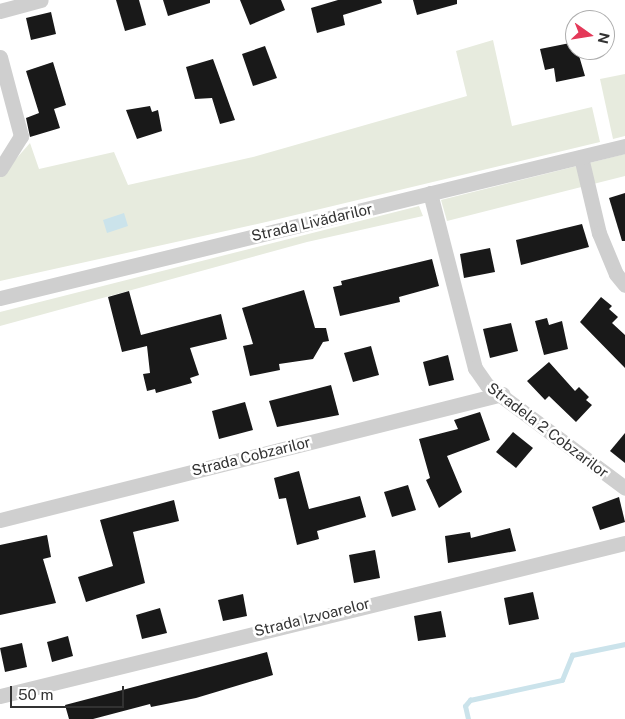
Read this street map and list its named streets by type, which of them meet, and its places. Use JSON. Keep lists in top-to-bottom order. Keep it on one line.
{"streets":{"street":["Strada Livădarilor","Stradela 2 Cobzarilor","Strada Cobzarilor","Strada Izvoarelor"]},"crossings":[["Strada Livădarilor","Stradela 2 Cobzarilor"],["Stradela 2 Cobzarilor","Strada Cobzarilor"]],"scale_bar":"50 m","north":"right"}
